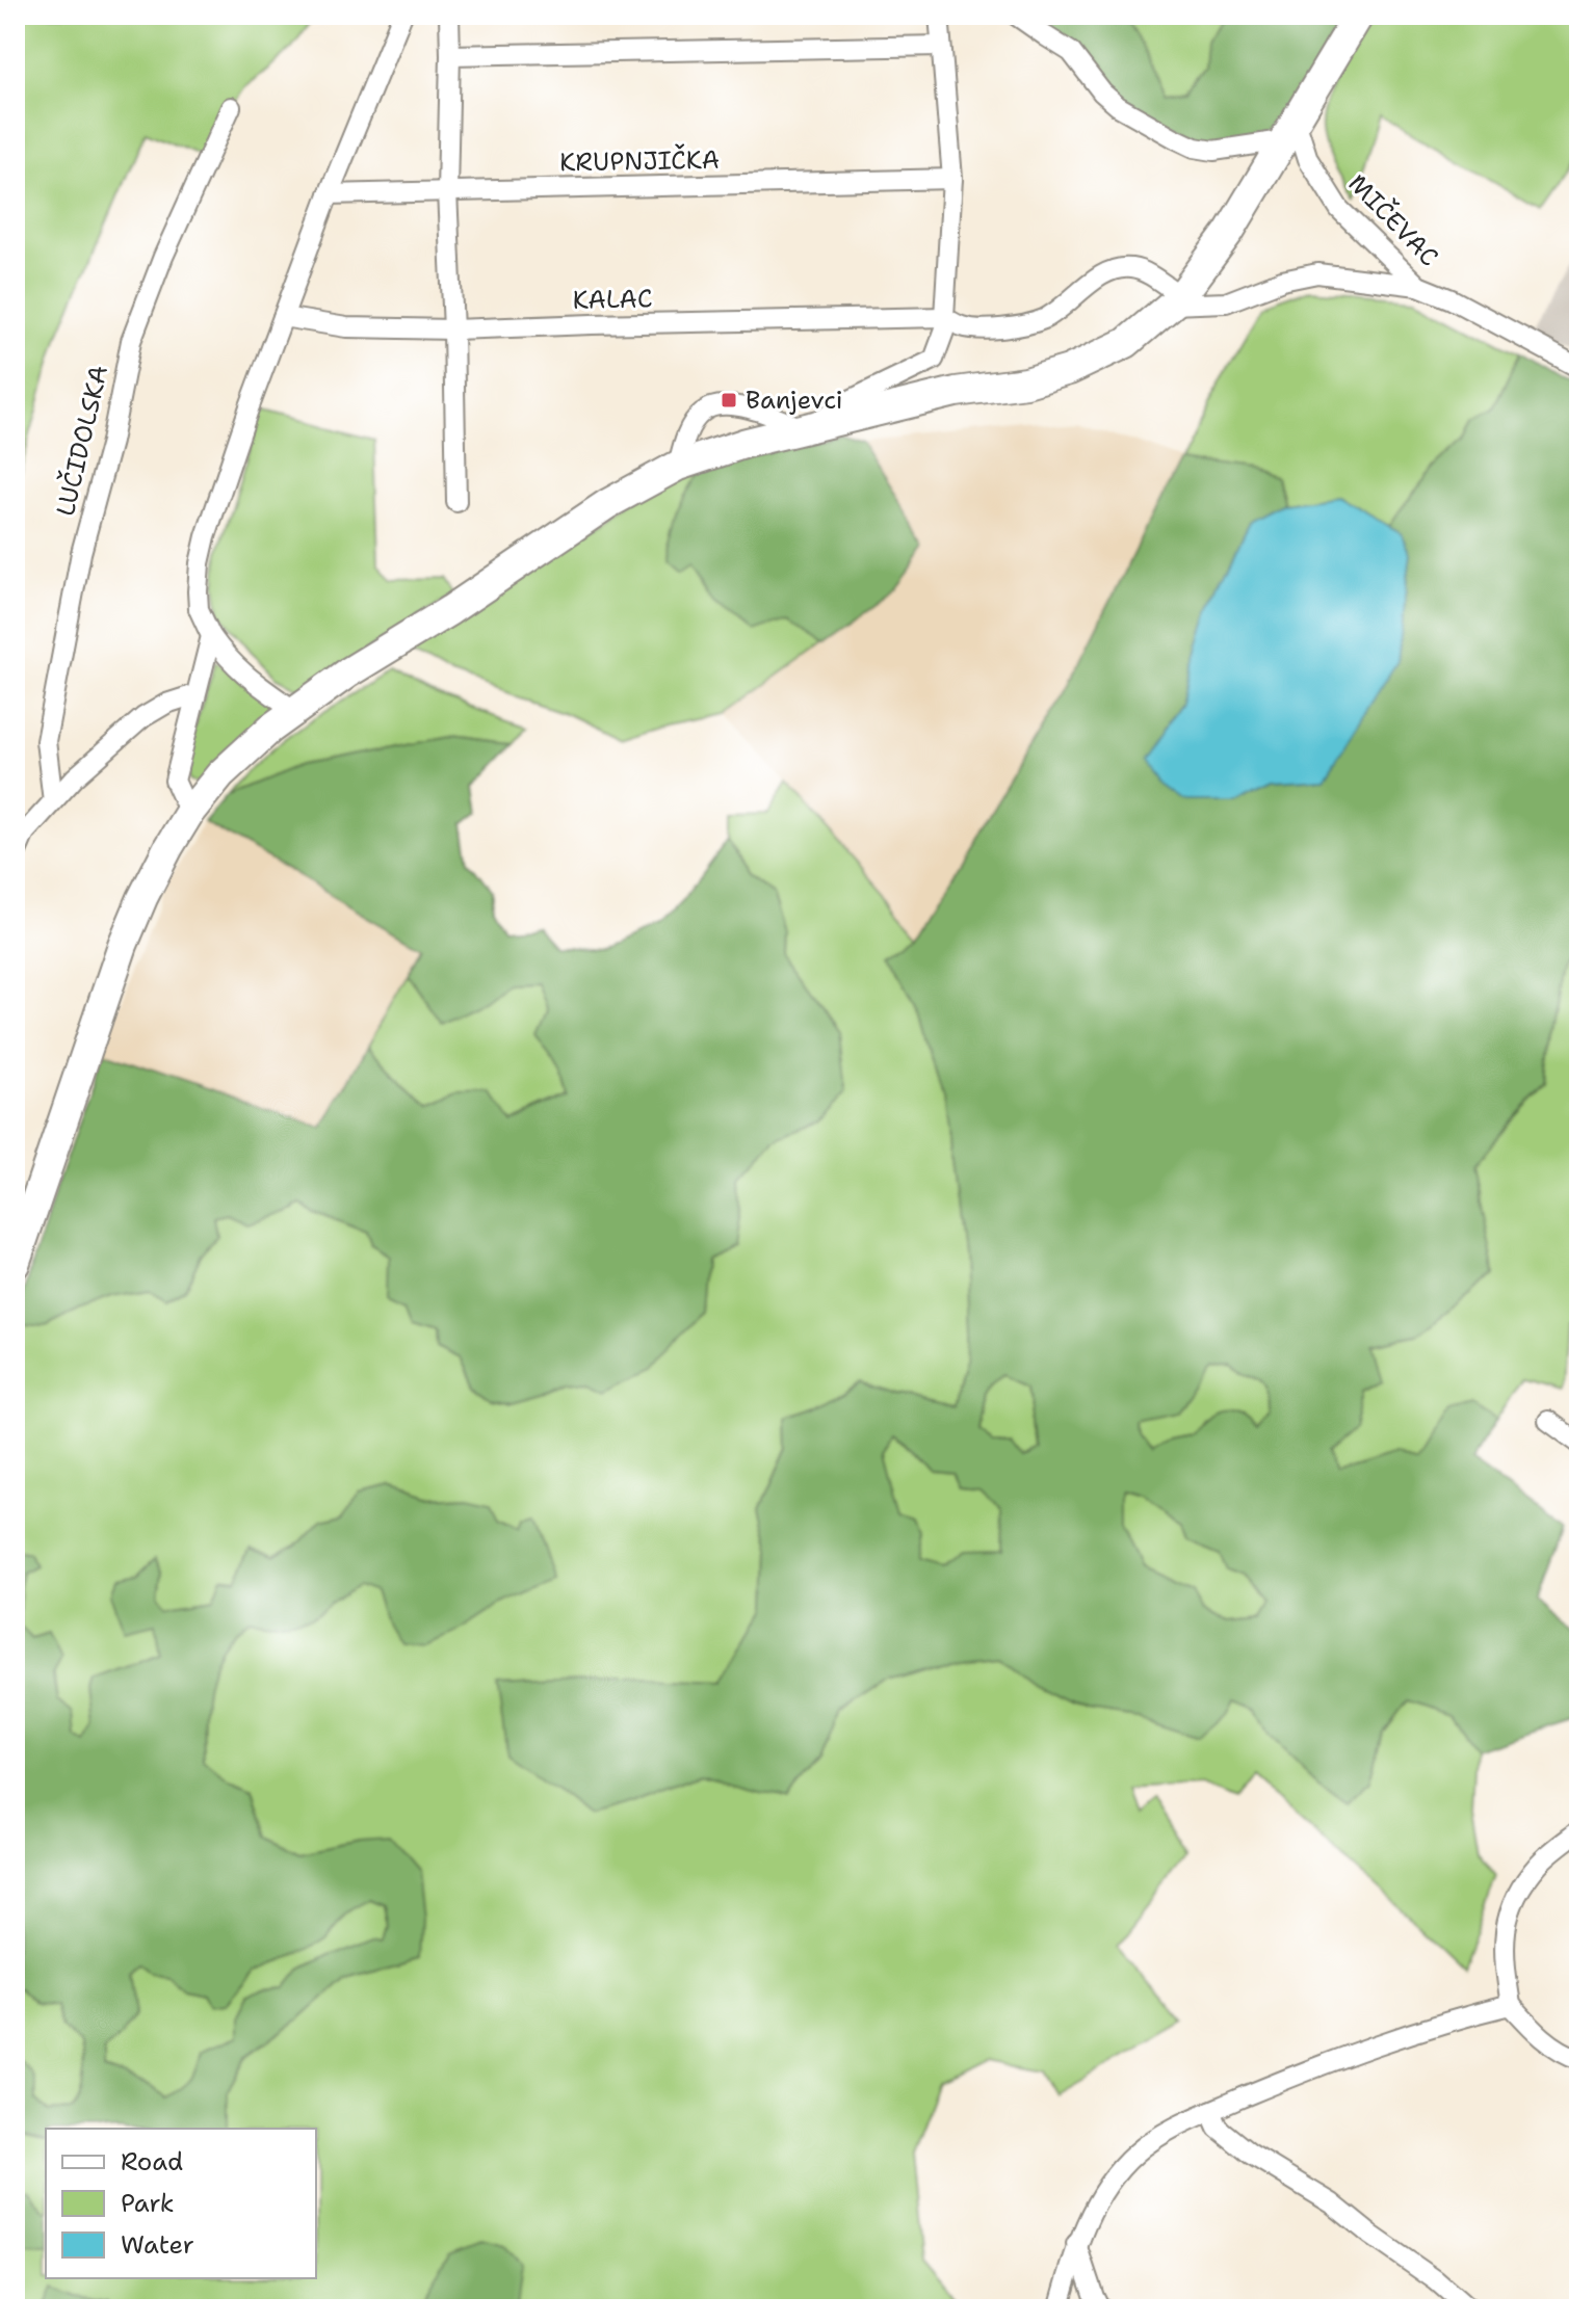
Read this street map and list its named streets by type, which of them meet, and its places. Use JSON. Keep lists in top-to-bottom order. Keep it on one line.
{"streets":{"street":["KRUPNJIČKA","MIČEVAC","KALAC","LUČIDOLSKA"]},"places":{"transit":["Banjevci"]},"legend":["Road","Park","Water"]}
